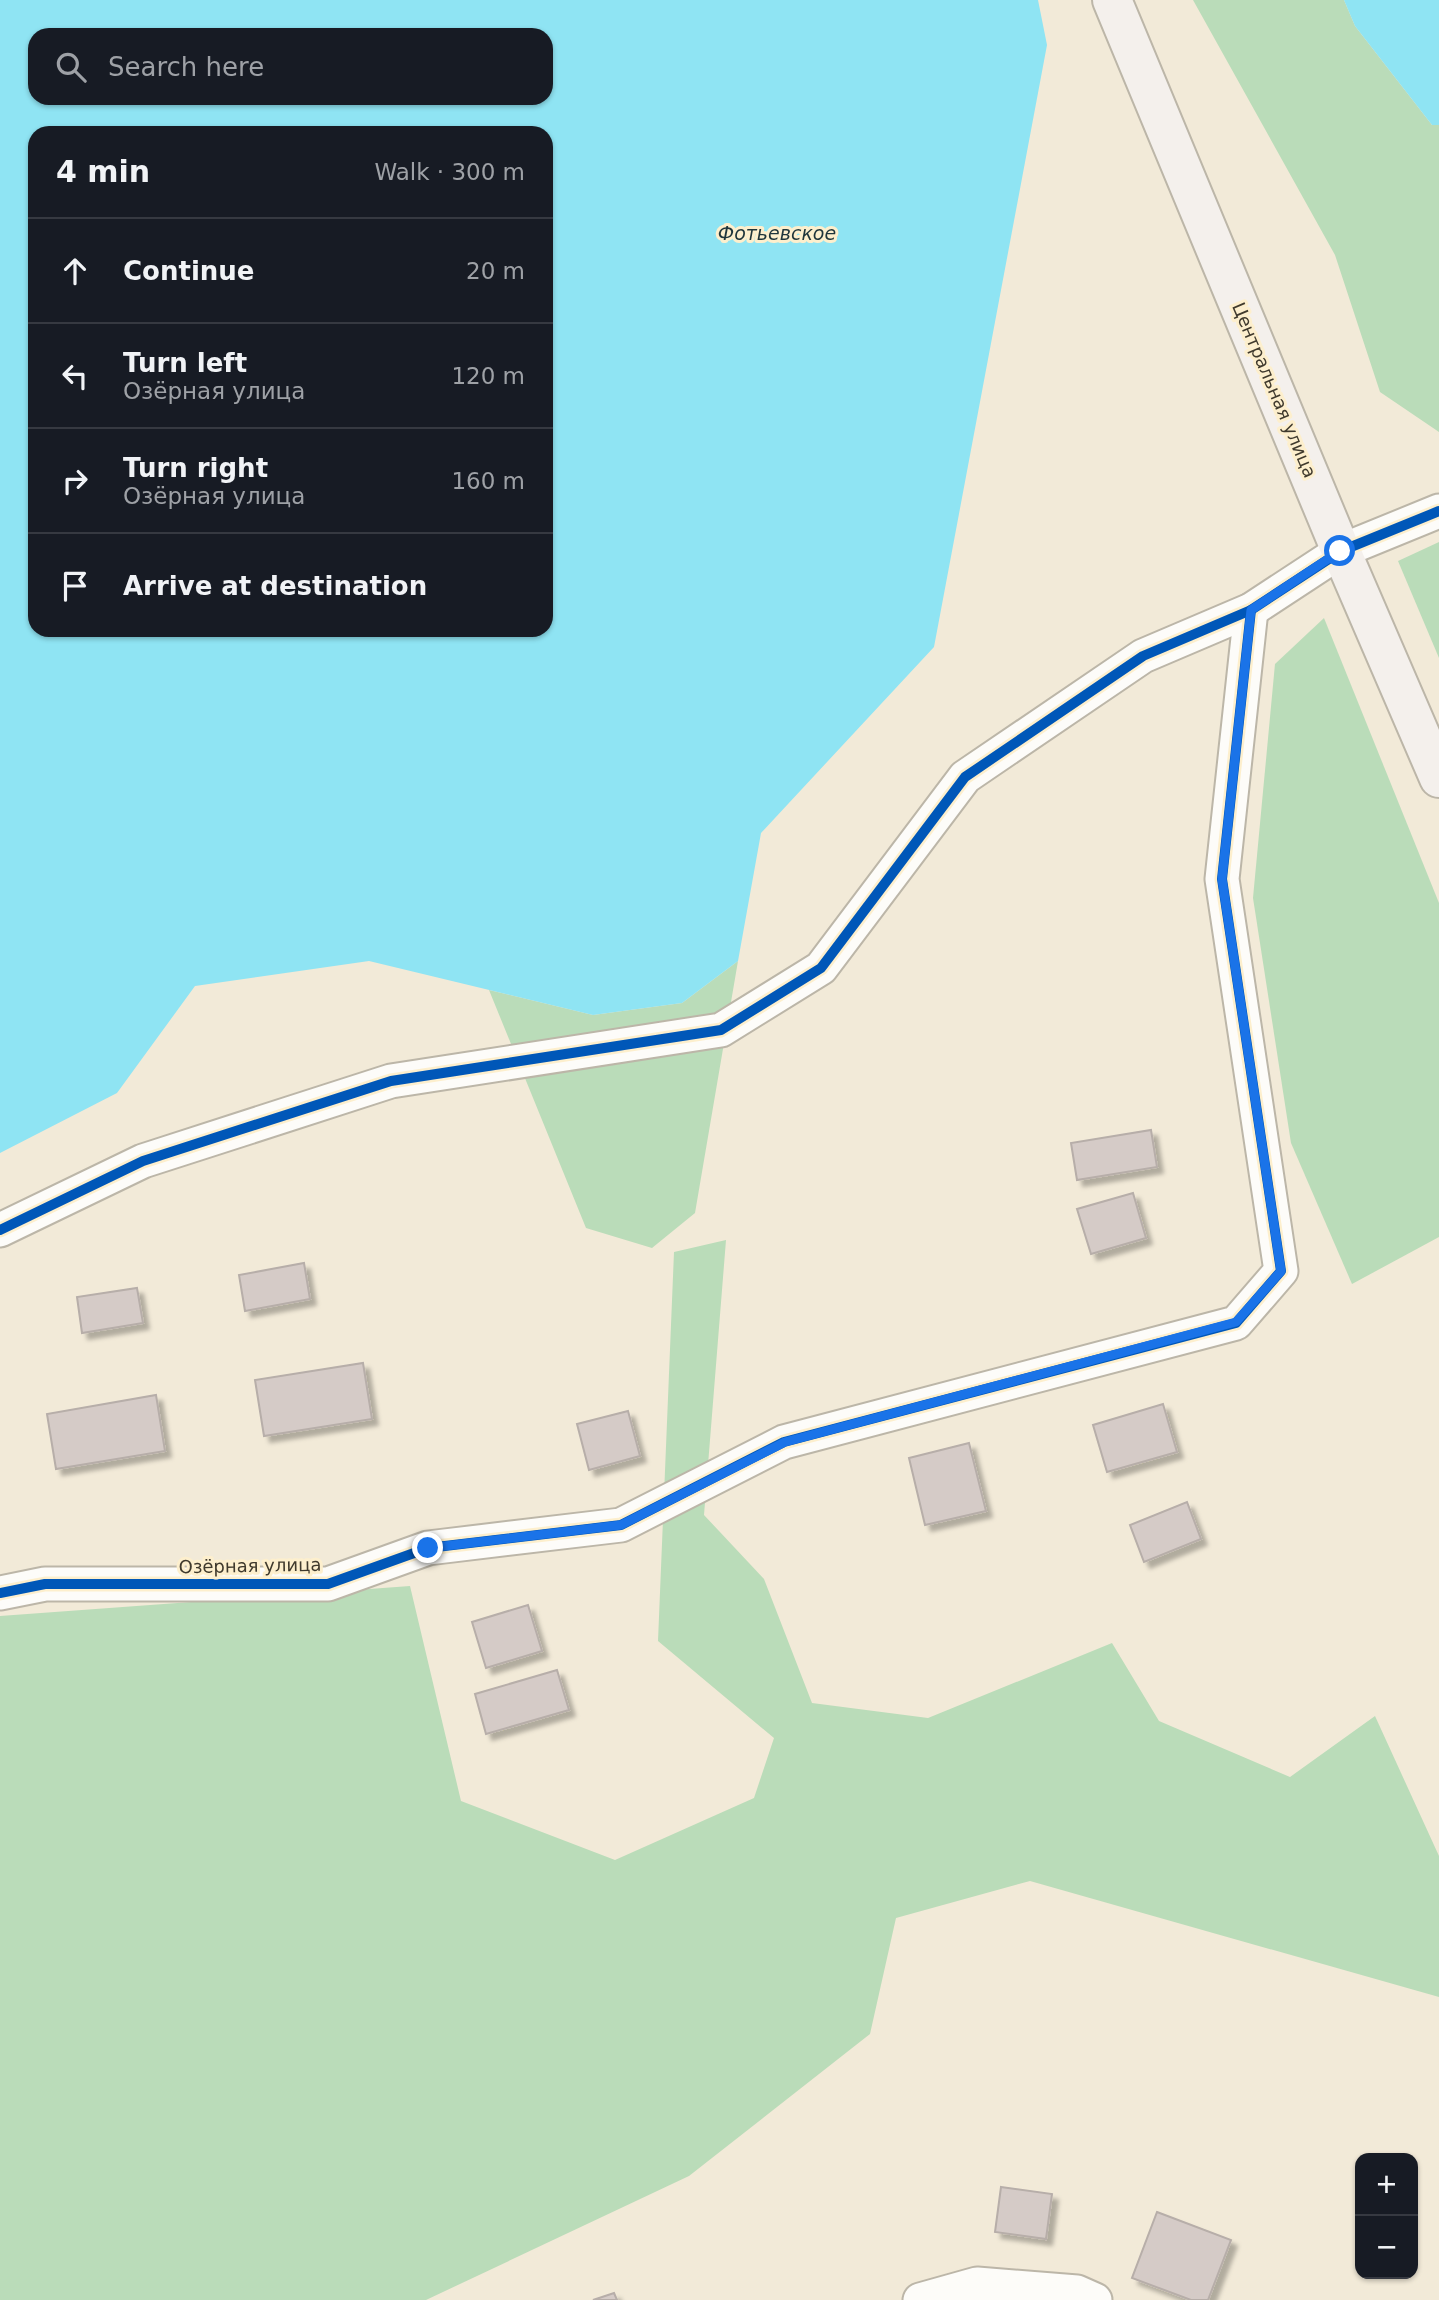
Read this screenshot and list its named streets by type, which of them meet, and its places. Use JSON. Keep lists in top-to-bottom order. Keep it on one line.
{"streets":{"main road":["Центральная улица"],"street":["Озёрная улица"]},"water":["Фотьевское"],"page":{"search":"Search here","heading":["4 min","Walk · 300 m"],"list":[["Continue","20 m"],["Turn left","Озёрная улица","120 m"],["Turn right","Озёрная улица","160 m"],"Arrive at destination"],"map_buttons":["+","−"]}}
